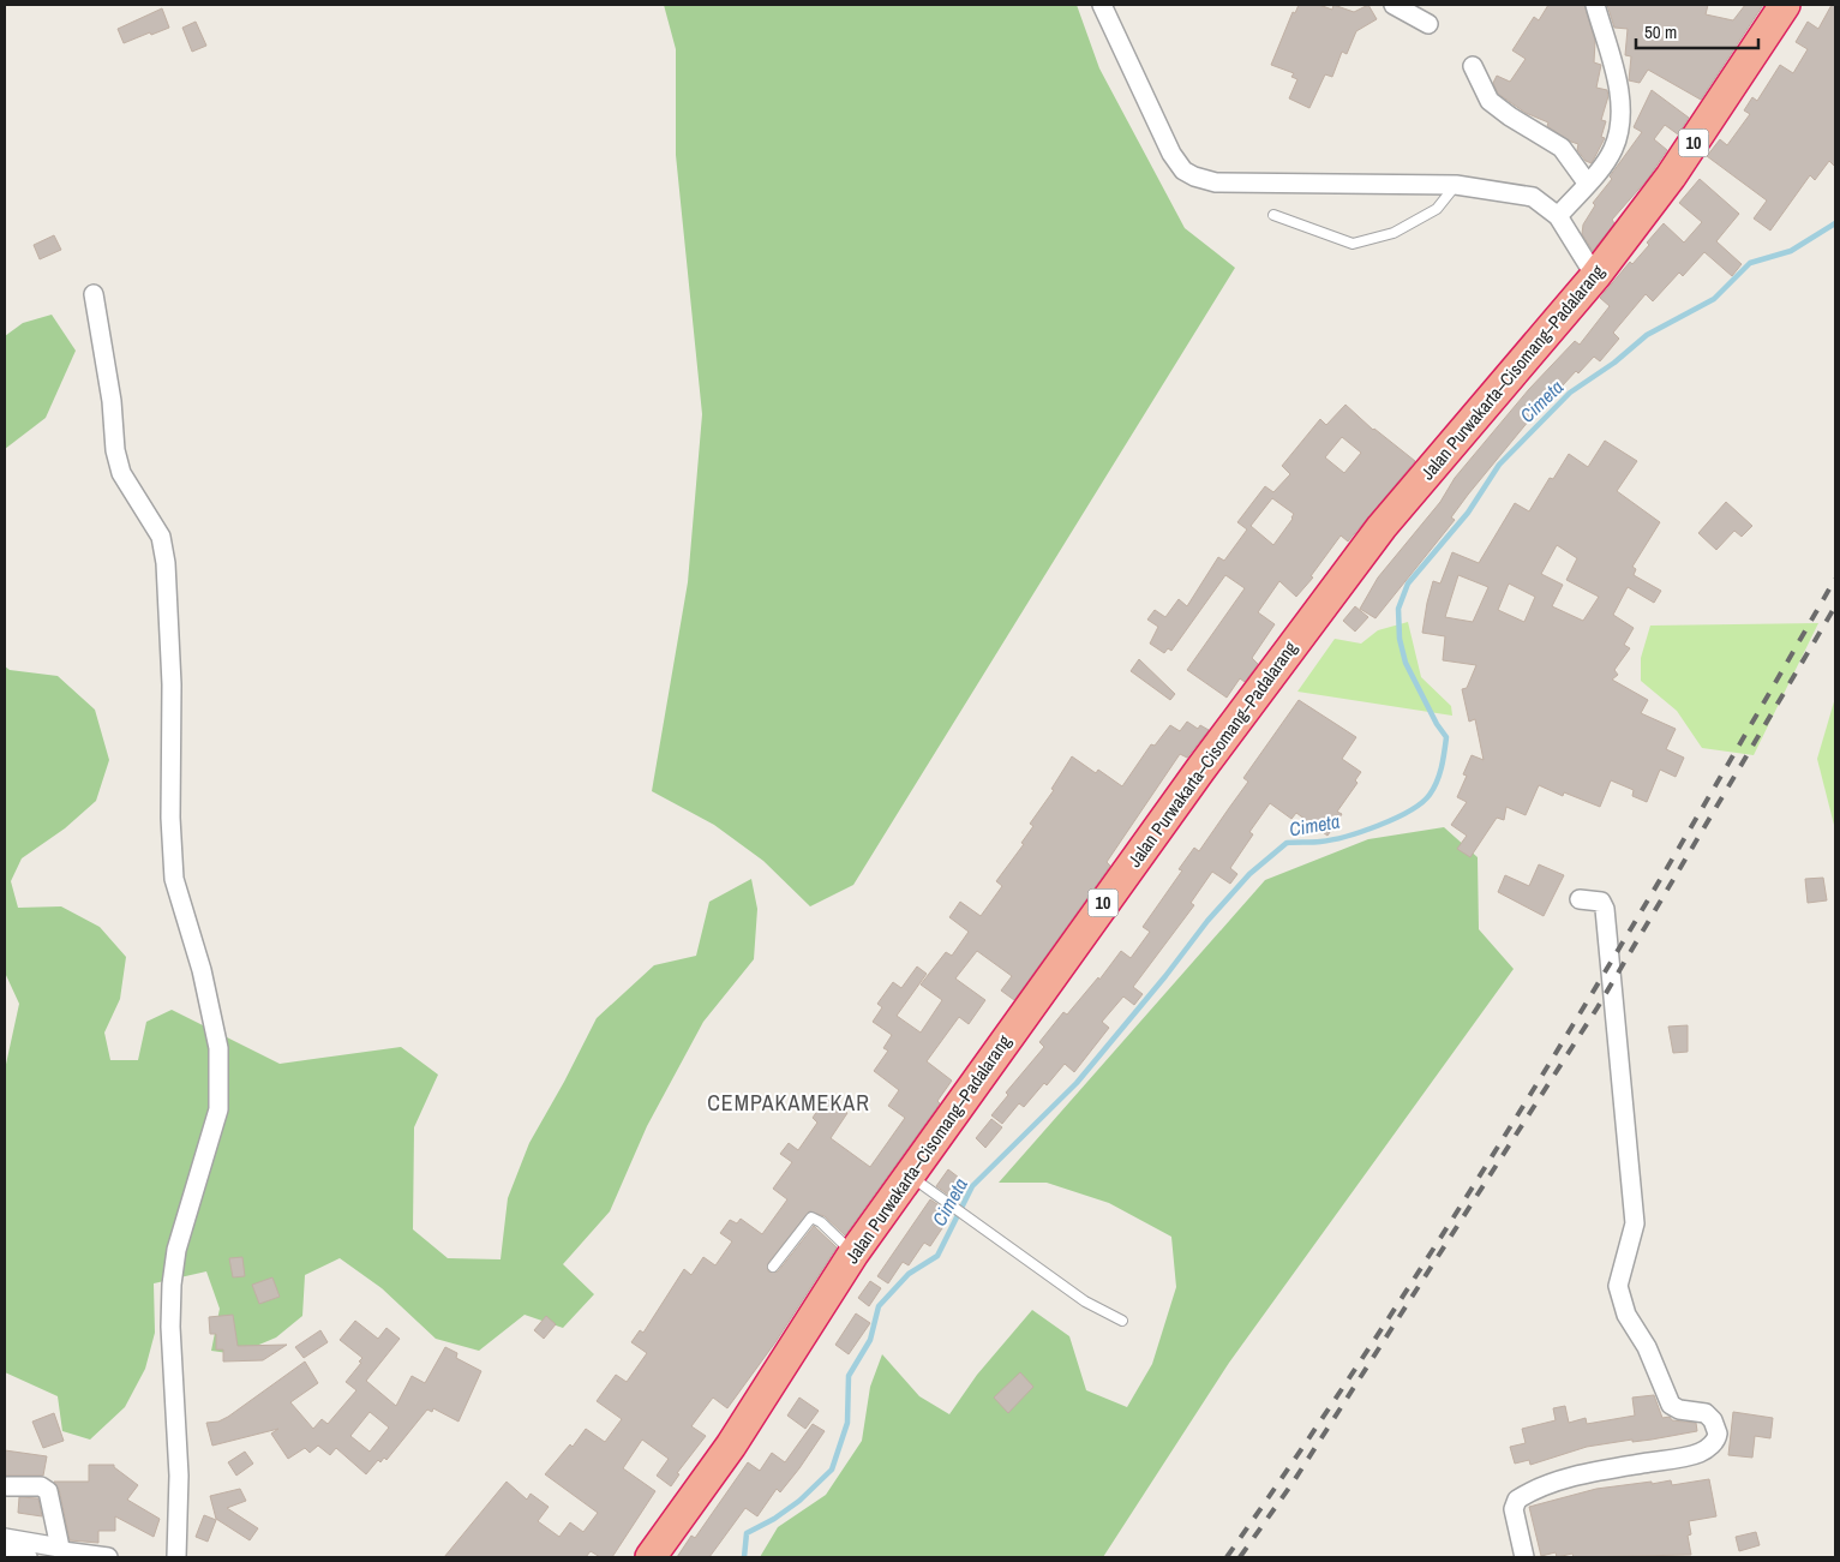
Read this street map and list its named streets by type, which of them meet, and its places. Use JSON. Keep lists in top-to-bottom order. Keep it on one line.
{"streets":{"highway":["10","Jalan Purwakarta–Cisomang–Padalarang"]},"districts":["CEMPAKAMEKAR"],"water":["Cimeta"],"scale_bar":"50 m"}
